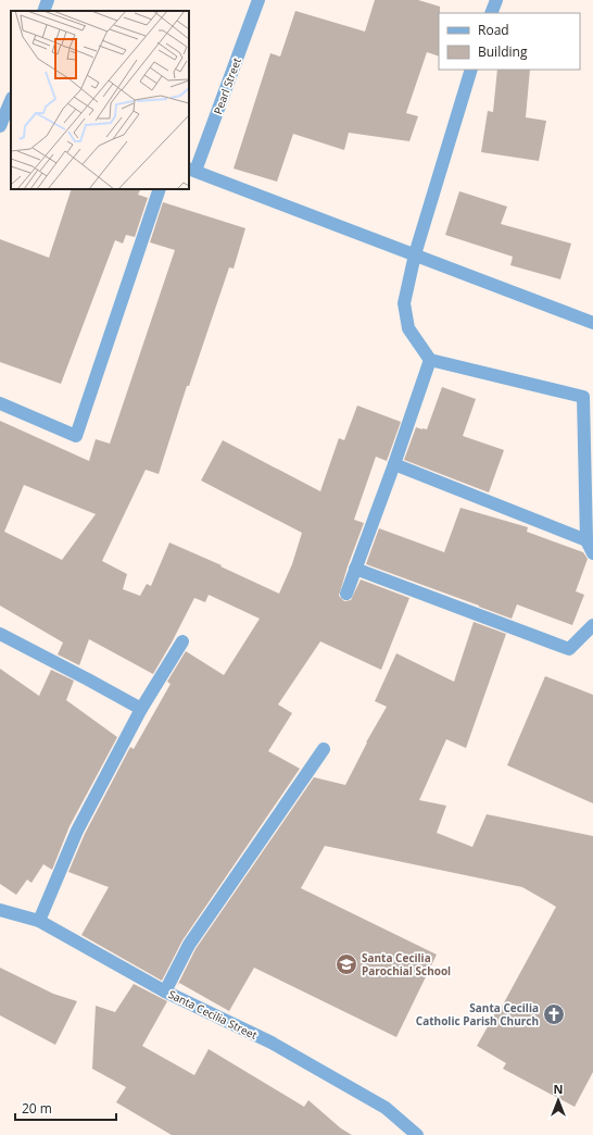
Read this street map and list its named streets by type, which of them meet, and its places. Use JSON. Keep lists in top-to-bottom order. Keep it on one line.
{"streets":{"street":["Pearl Street","Santa Cecilia Street"]},"places":{"school or university":["Santa Cecilia Parochial School"],"church":["Santa Cecilia Catholic Parish Church"]},"legend":["Road","Building"],"scale_bar":"20 m","north":"top"}
